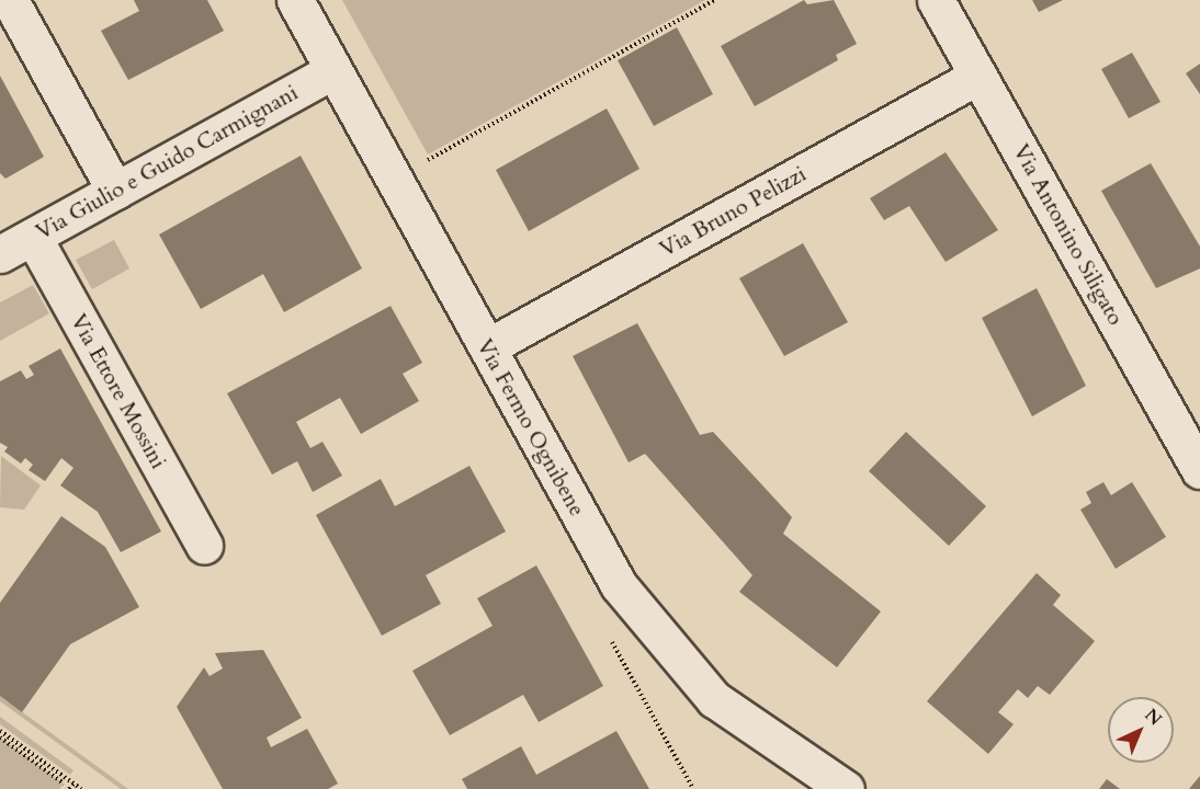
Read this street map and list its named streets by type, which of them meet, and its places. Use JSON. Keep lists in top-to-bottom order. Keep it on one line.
{"streets":{"street":["Via Giulio e Guido Carmignani","Via Bruno Pelizzi","Via Antonino Siligato","Via Ettore Mossini","Via Fermo Ognibene"]},"crossings":[["Via Giulio e Guido Carmignani","Via Ettore Mossini"],["Via Giulio e Guido Carmignani","Via Fermo Ognibene"],["Via Bruno Pelizzi","Via Antonino Siligato"],["Via Bruno Pelizzi","Via Fermo Ognibene"]],"north":"top right"}
